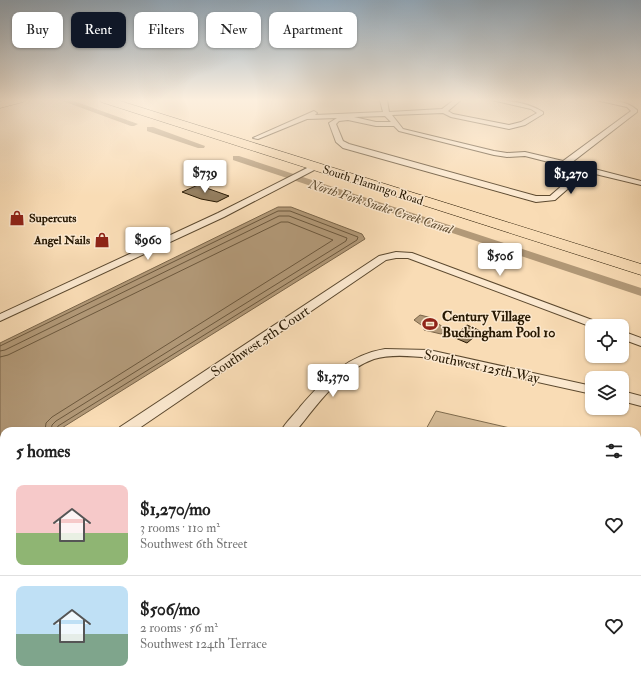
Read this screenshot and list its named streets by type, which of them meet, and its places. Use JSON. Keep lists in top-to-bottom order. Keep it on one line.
{"streets":{"highway":["South Flamingo Road"],"street":["Southwest 5th Court","Southwest 125th Way"]},"water":["North Fork Snake Creek Canal"],"places":{"shop":["Supercuts","Angel Nails"],"sports":["Century Village Buckingham Pool 10"]},"page":{"chip":["Buy","Rent","Filters","New","Apartment"],"price":["$739","$1,270","$960","$506","$1,370"],"heading":"5 homes","list":[{"name":"$1,270/mo","note":"3 rooms · 110 m² · Southwest 6th Street"},{"name":"$506/mo","note":"2 rooms · 56 m² · Southwest 124th Terrace"}]}}
